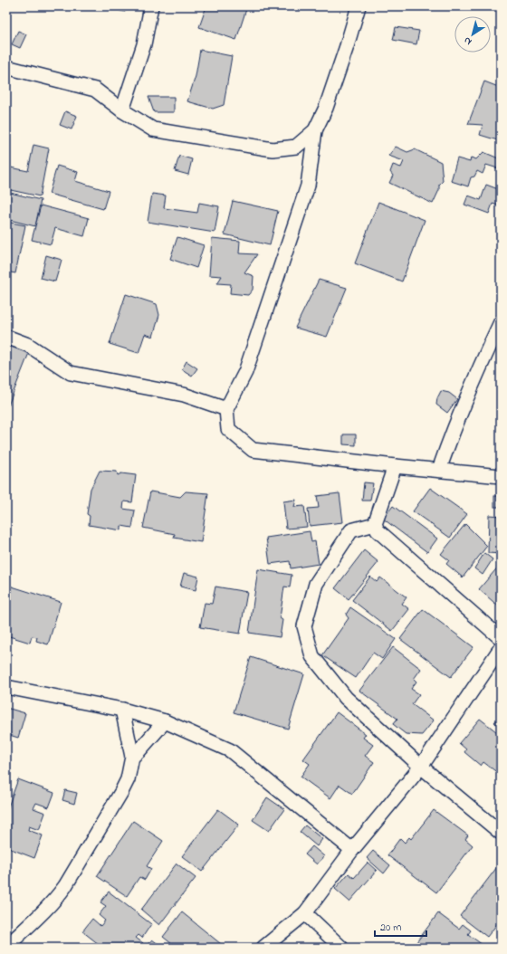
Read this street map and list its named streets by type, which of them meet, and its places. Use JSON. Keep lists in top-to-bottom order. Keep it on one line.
{"scale_bar":"20 m","north":"bottom left"}
